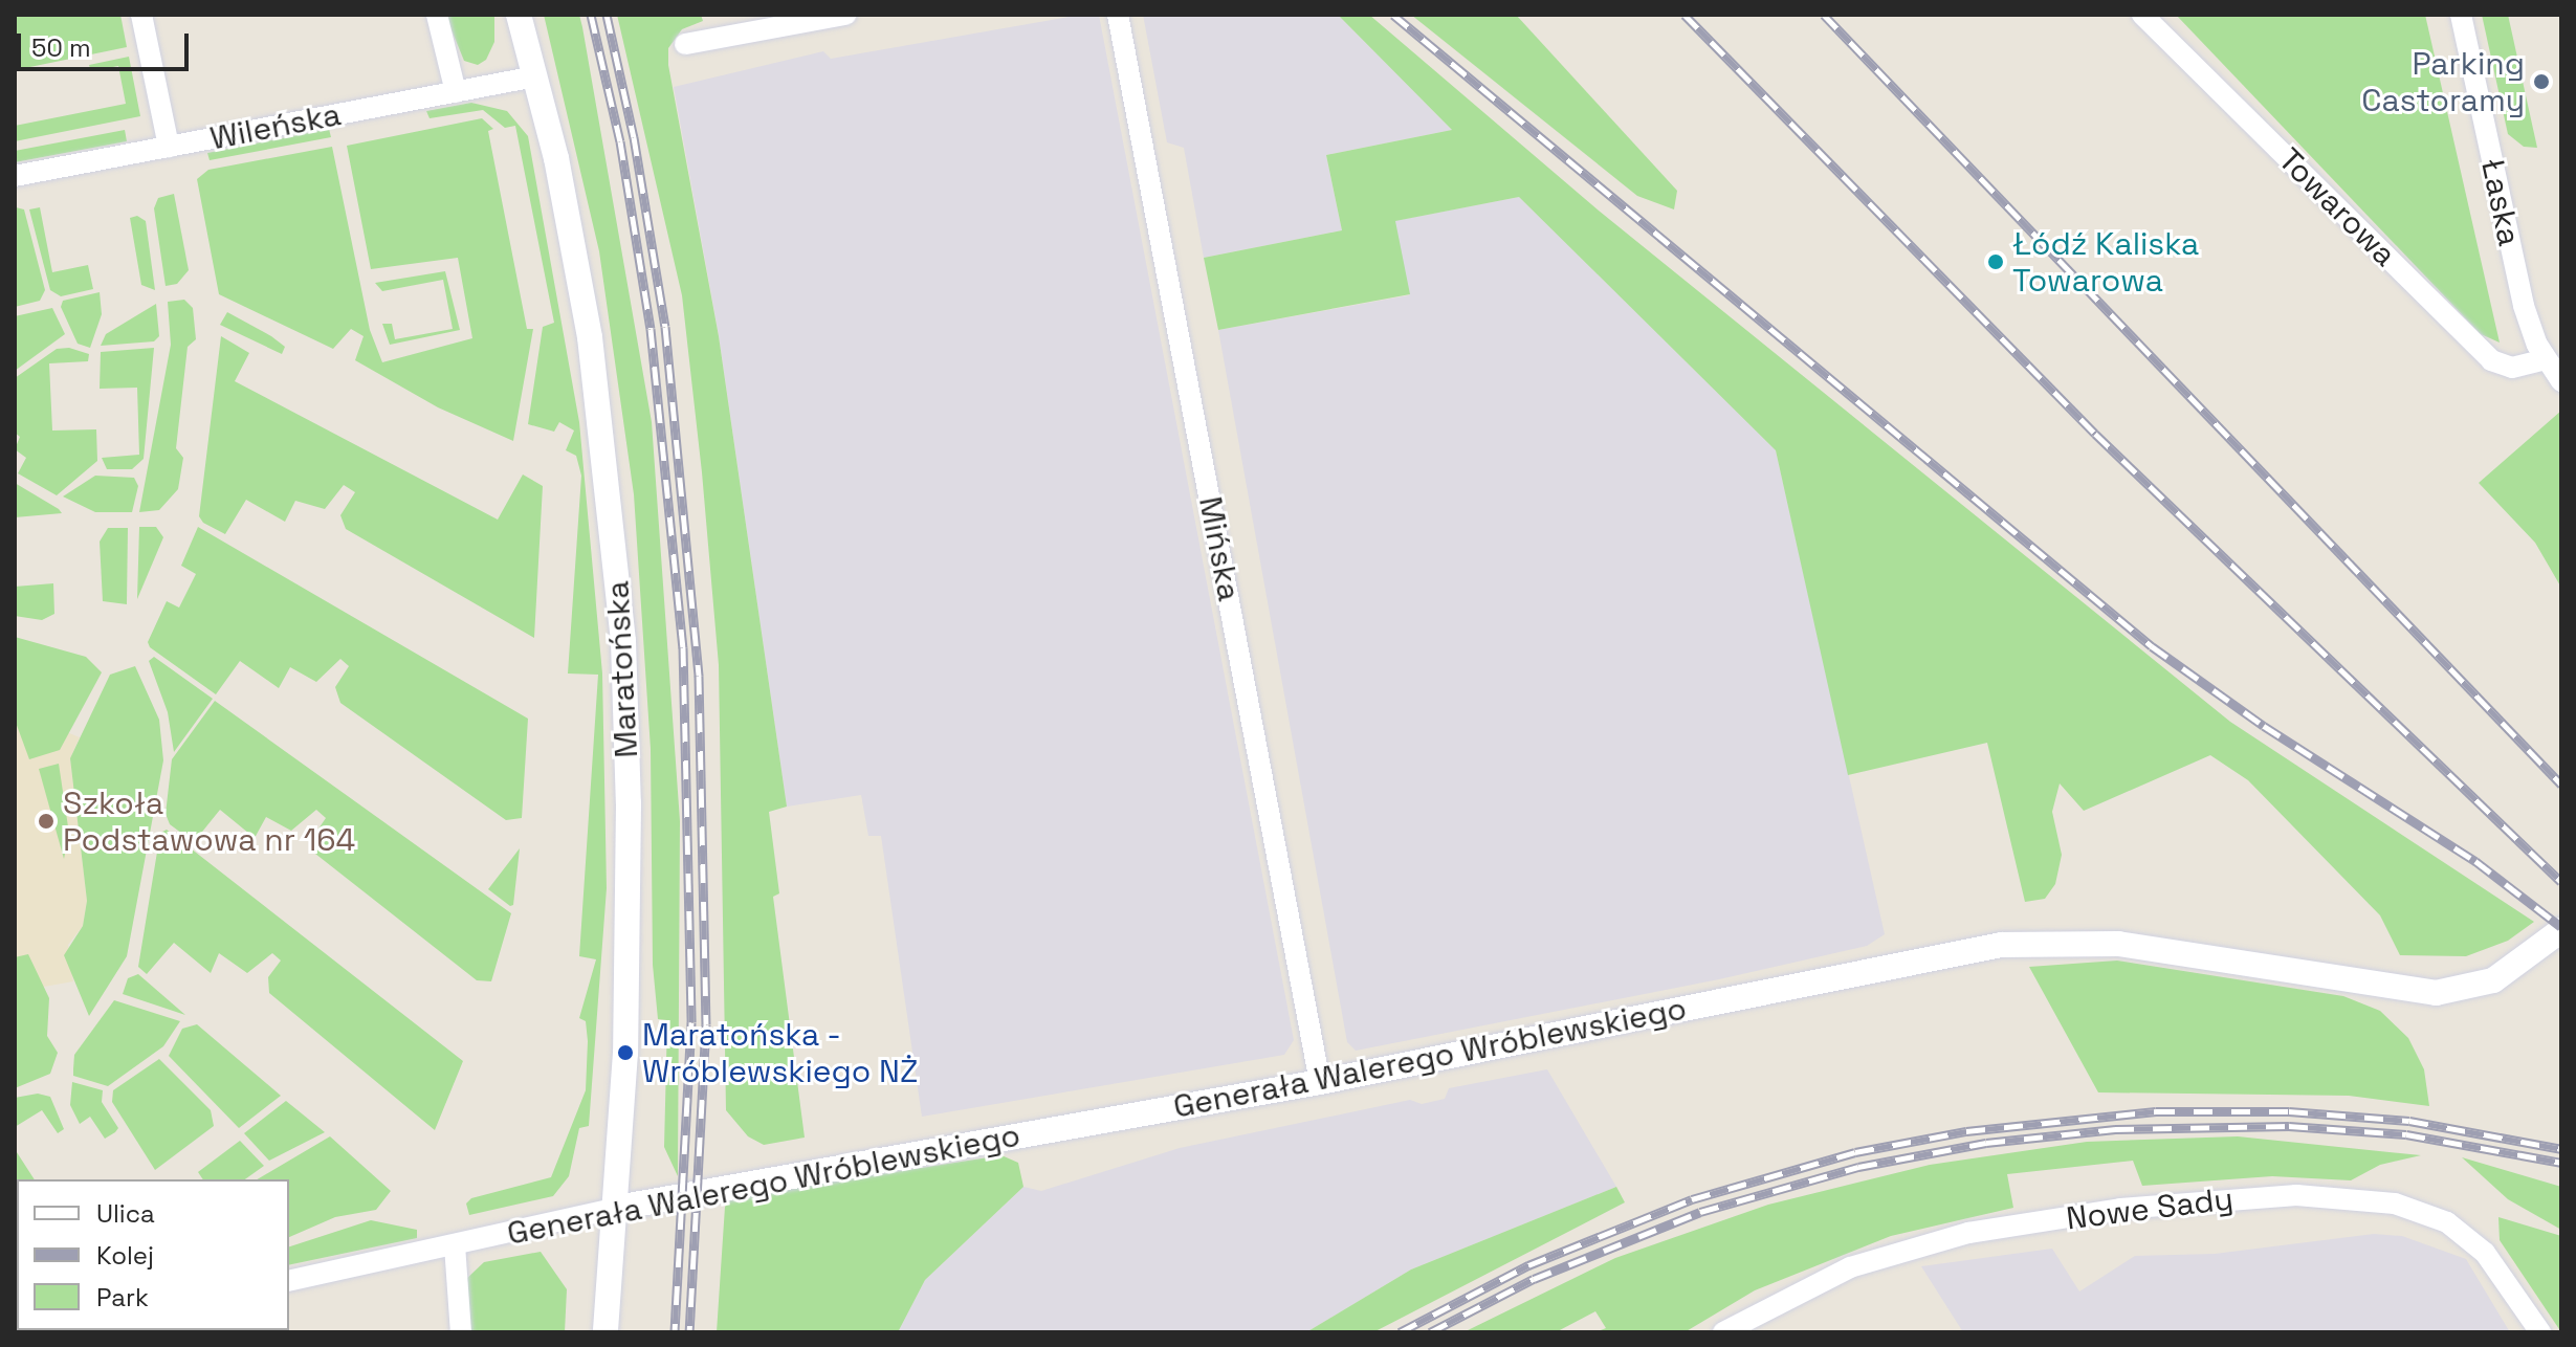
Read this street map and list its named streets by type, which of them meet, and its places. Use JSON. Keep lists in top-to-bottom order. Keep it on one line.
{"streets":{"street":["Wileńska","Łaska","Towarowa","Mińska","Maratońska","Generała Walerego Wróblewskiego","Nowe Sady"]},"crossings":[["Wileńska","Maratońska"],["Łaska","Towarowa"],["Mińska","Generała Walerego Wróblewskiego"],["Maratońska","Generała Walerego Wróblewskiego"]],"places":["Parking Castoramy","Łódź Kaliska Towarowa","Szkoła Podstawowa nr 164","Maratońska - Wróblewskiego NŻ"],"legend":["Ulica","Kolej","Park"],"scale_bar":"50 m"}
